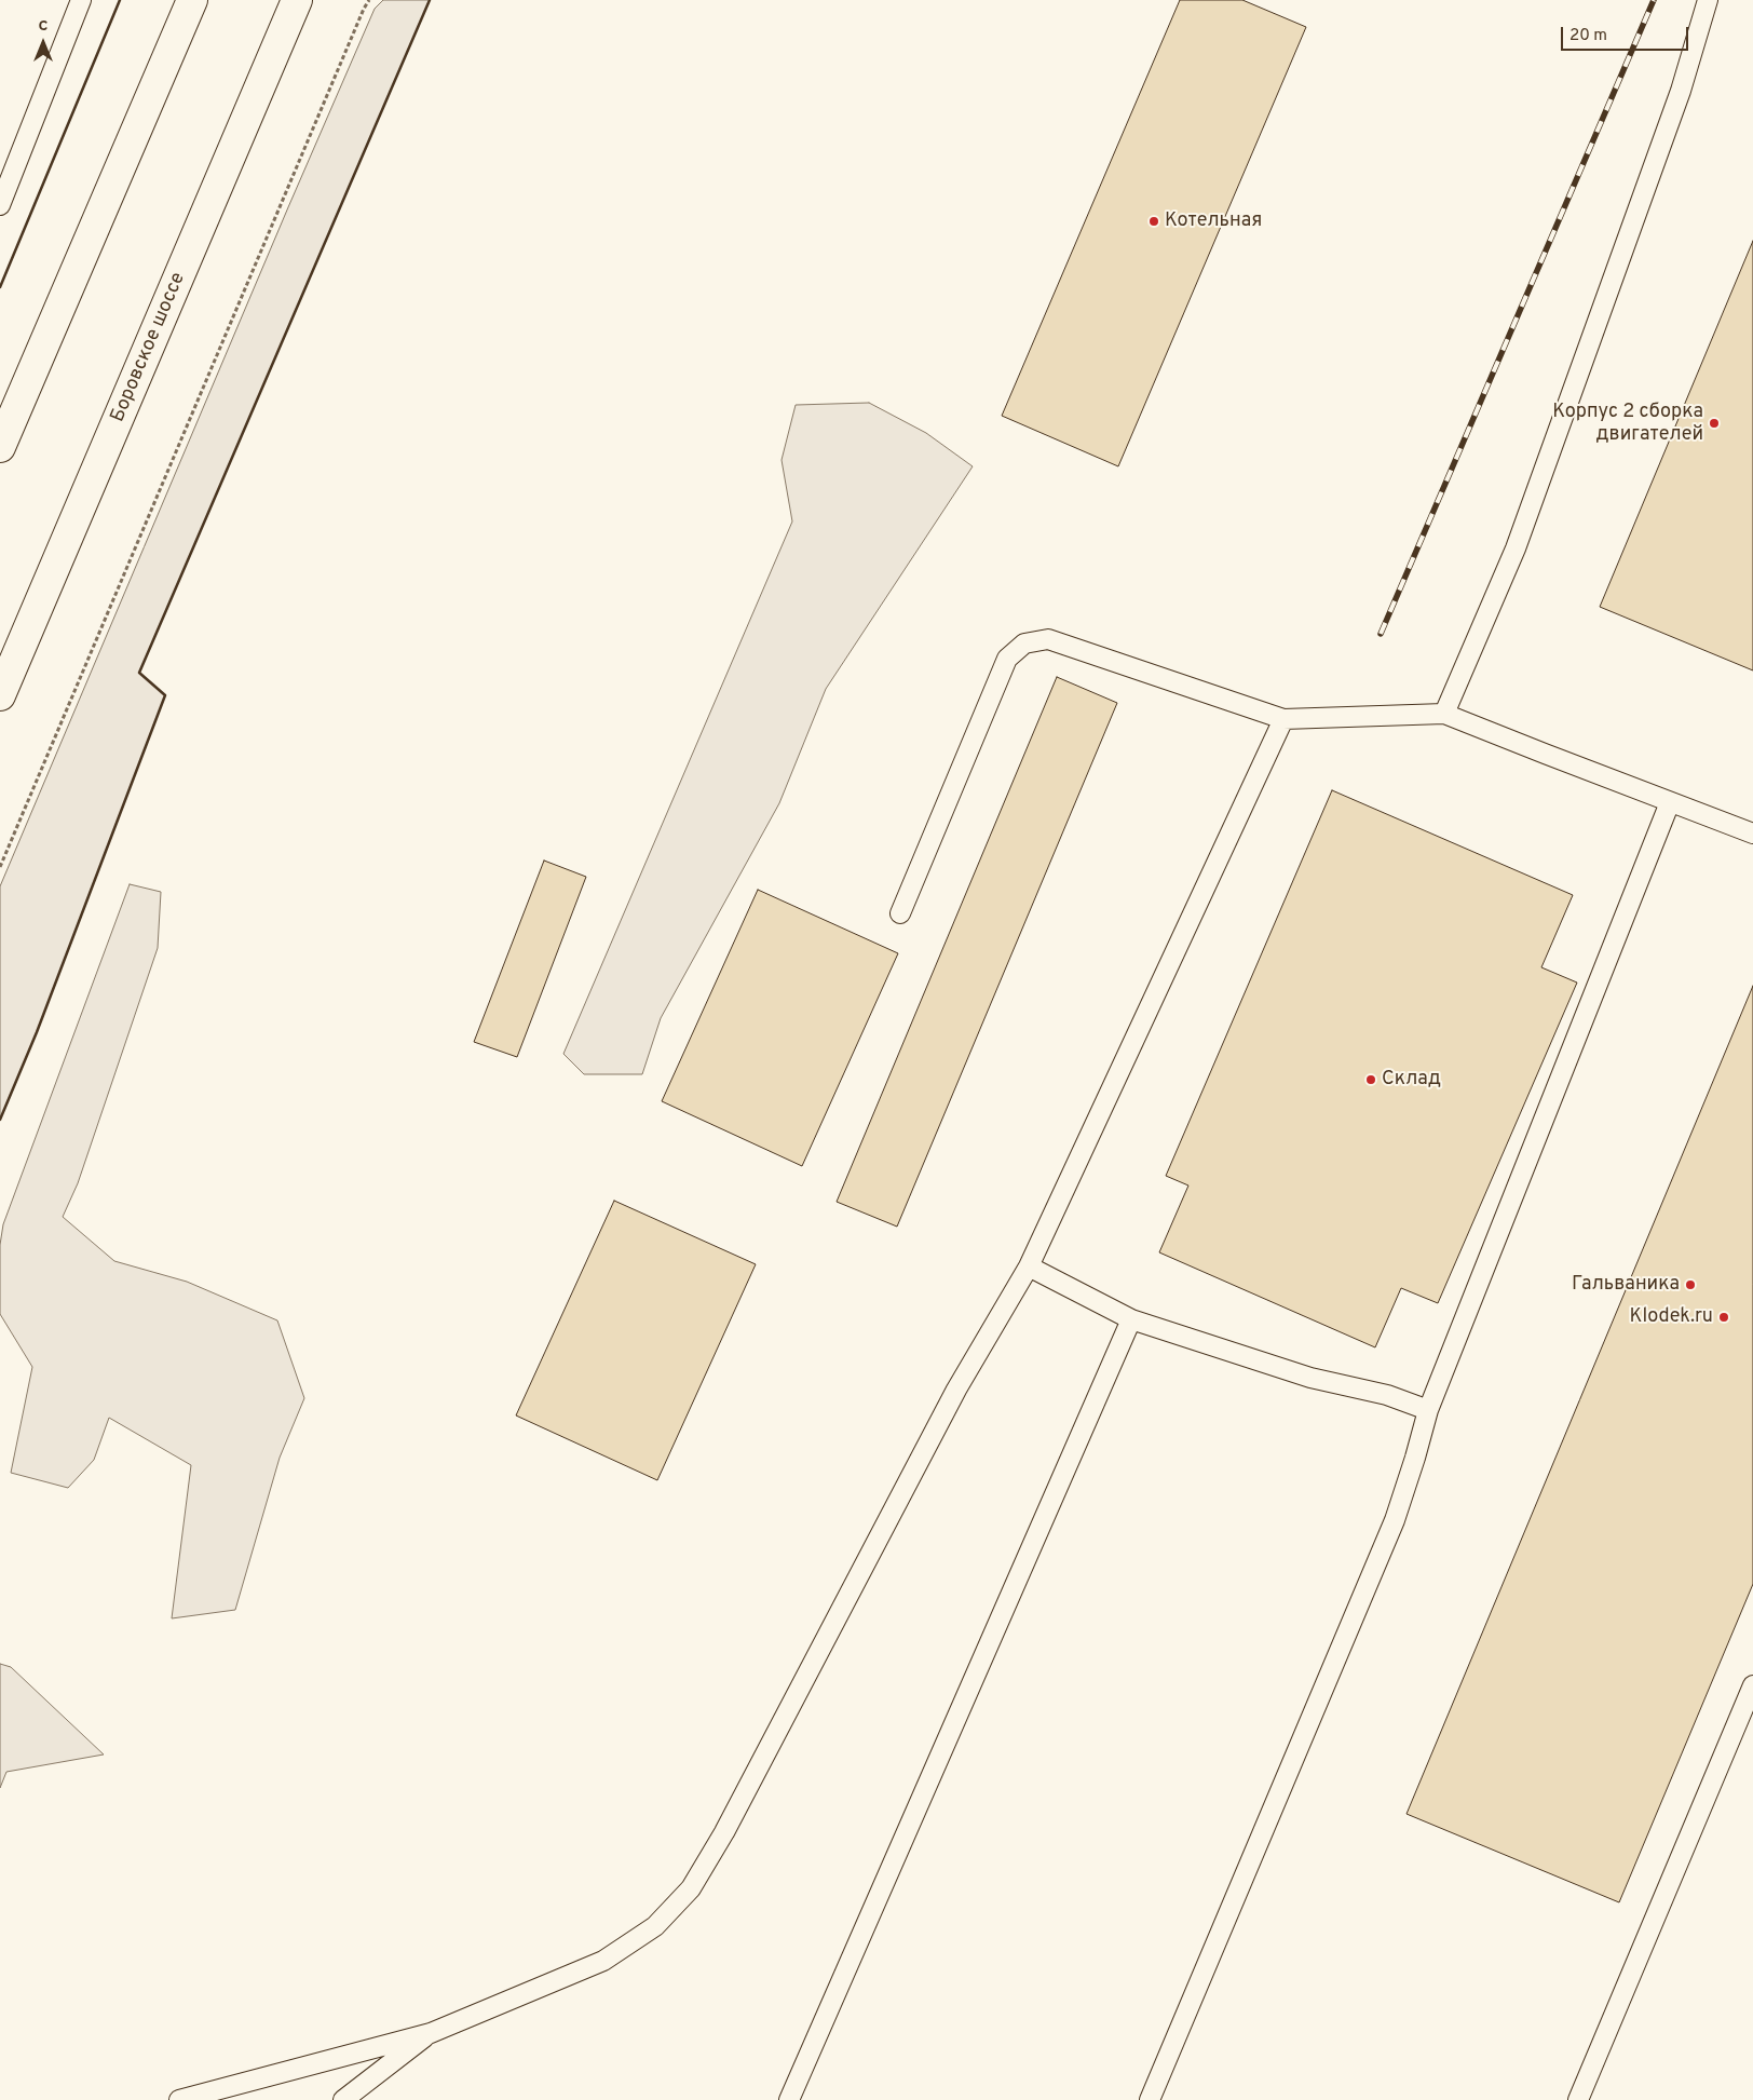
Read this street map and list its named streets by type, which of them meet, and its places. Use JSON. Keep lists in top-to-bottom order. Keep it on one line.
{"streets":{"main road":["Боровское шоссе"]},"places":["Котельная","Корпус 2 сборка двигателей","Склад","Гальваника","Klodek.ru"],"scale_bar":"20 m","north":"top"}
